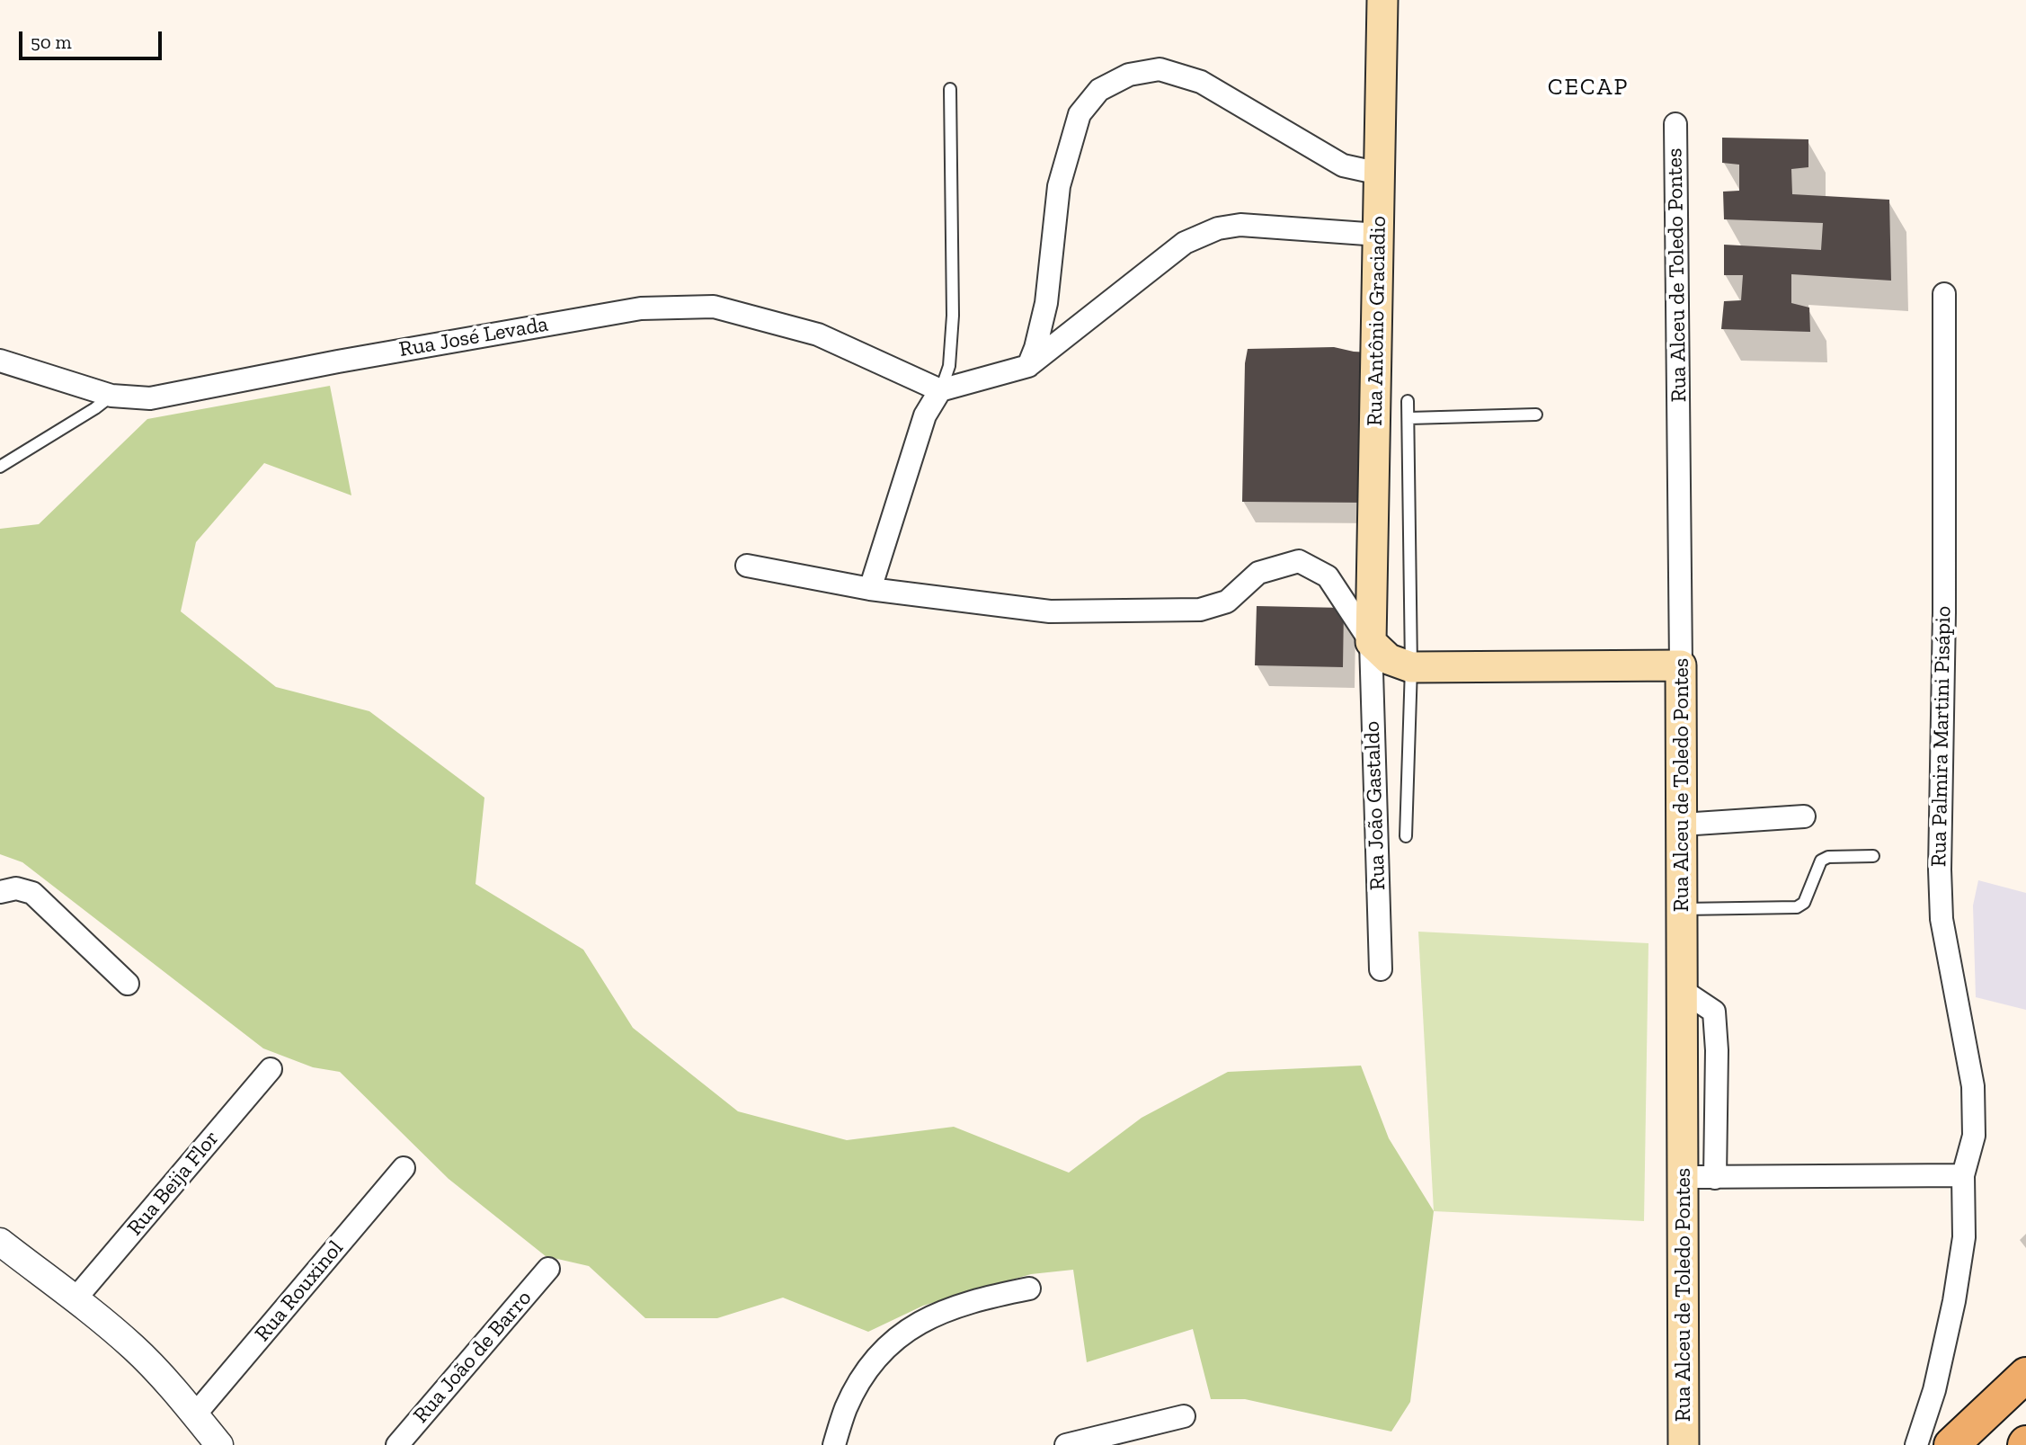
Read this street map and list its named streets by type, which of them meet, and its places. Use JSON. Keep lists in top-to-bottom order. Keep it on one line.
{"streets":{"main road":["Rua Alceu de Toledo Pontes","Rua Antônio Graciadio"],"street":["Rua José Levada","Rua Palmira Martini Pisápio","Rua João Gastaldo","Rua Beija Flor","Rua Rouxinol","Rua João de Barro"]},"crossings":[["Rua Antônio Graciadio","Rua João Gastaldo"]],"districts":["CECAP"],"scale_bar":"50 m"}
